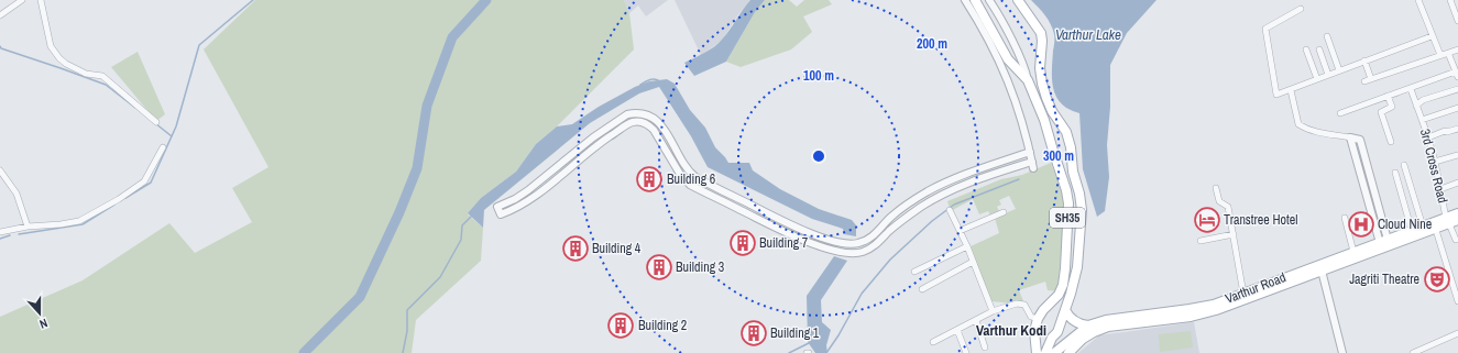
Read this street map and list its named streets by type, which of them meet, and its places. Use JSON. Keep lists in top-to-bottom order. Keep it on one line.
{"streets":{"main road":["SH35","Varthur Road"],"street":["3rd Cross Road"]},"crossings":[["3rd Cross Road","Varthur Road"]],"districts":["Varthur Kodi"],"water":["Varthur Lake"],"places":{"building":["Building 6","Building 7","Building 4","Building 3","Building 2","Building 1"],"hotel":["Transtree Hotel"],"hospital":["Cloud Nine"],"theatre":["Jagriti Theatre"]},"north":"bottom","rings":["200 m","100 m","300 m"]}
